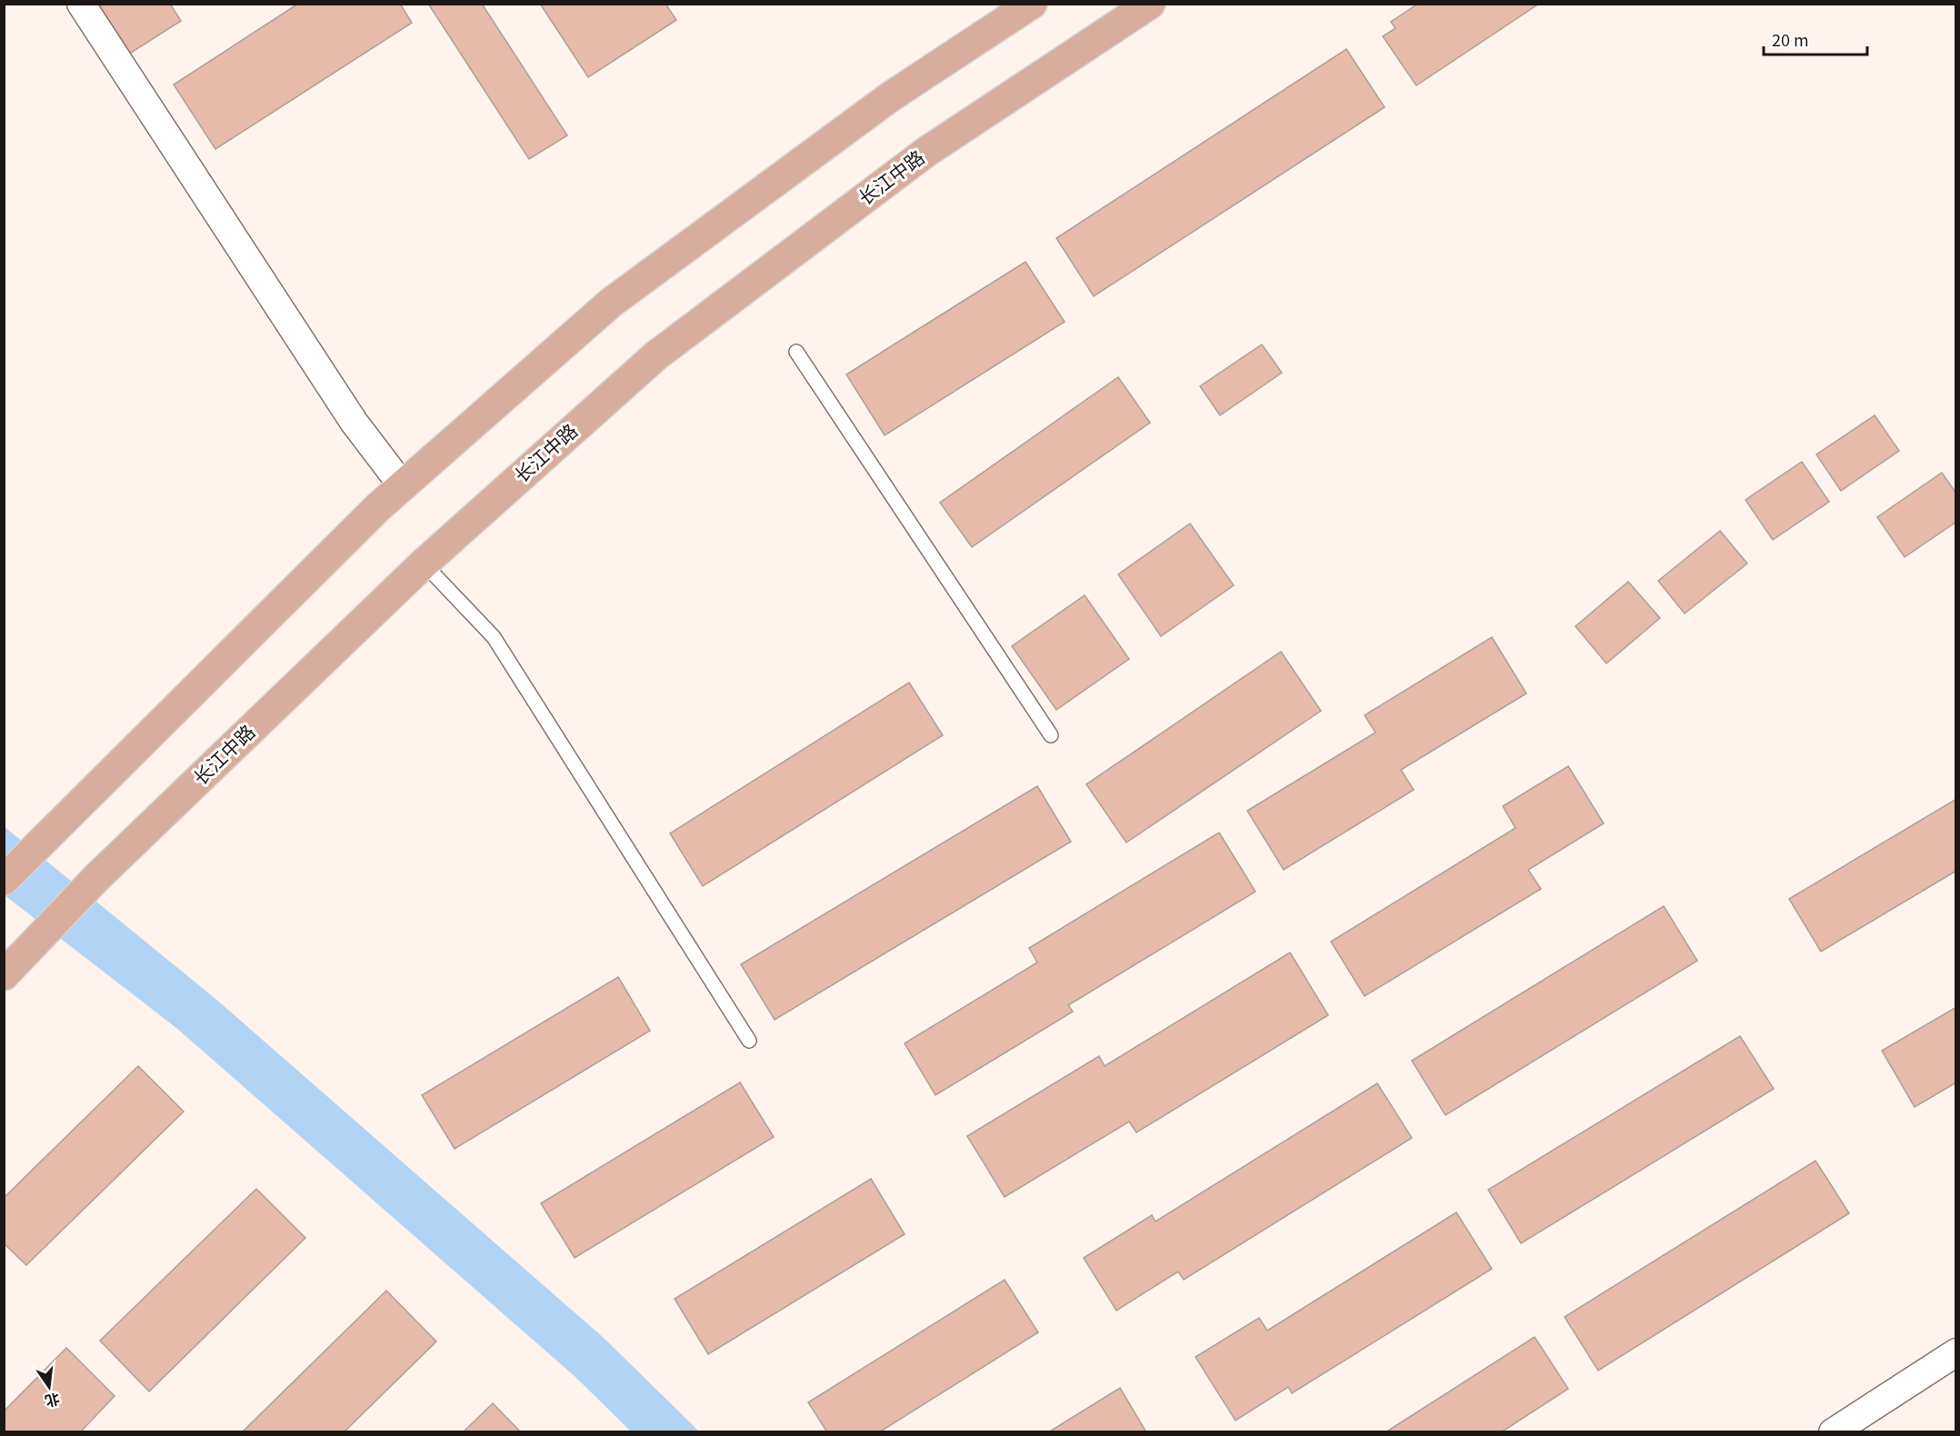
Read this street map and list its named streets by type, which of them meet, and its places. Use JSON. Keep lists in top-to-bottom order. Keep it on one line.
{"streets":{"main road":["长江中路"]},"scale_bar":"20 m","north":"bottom"}
